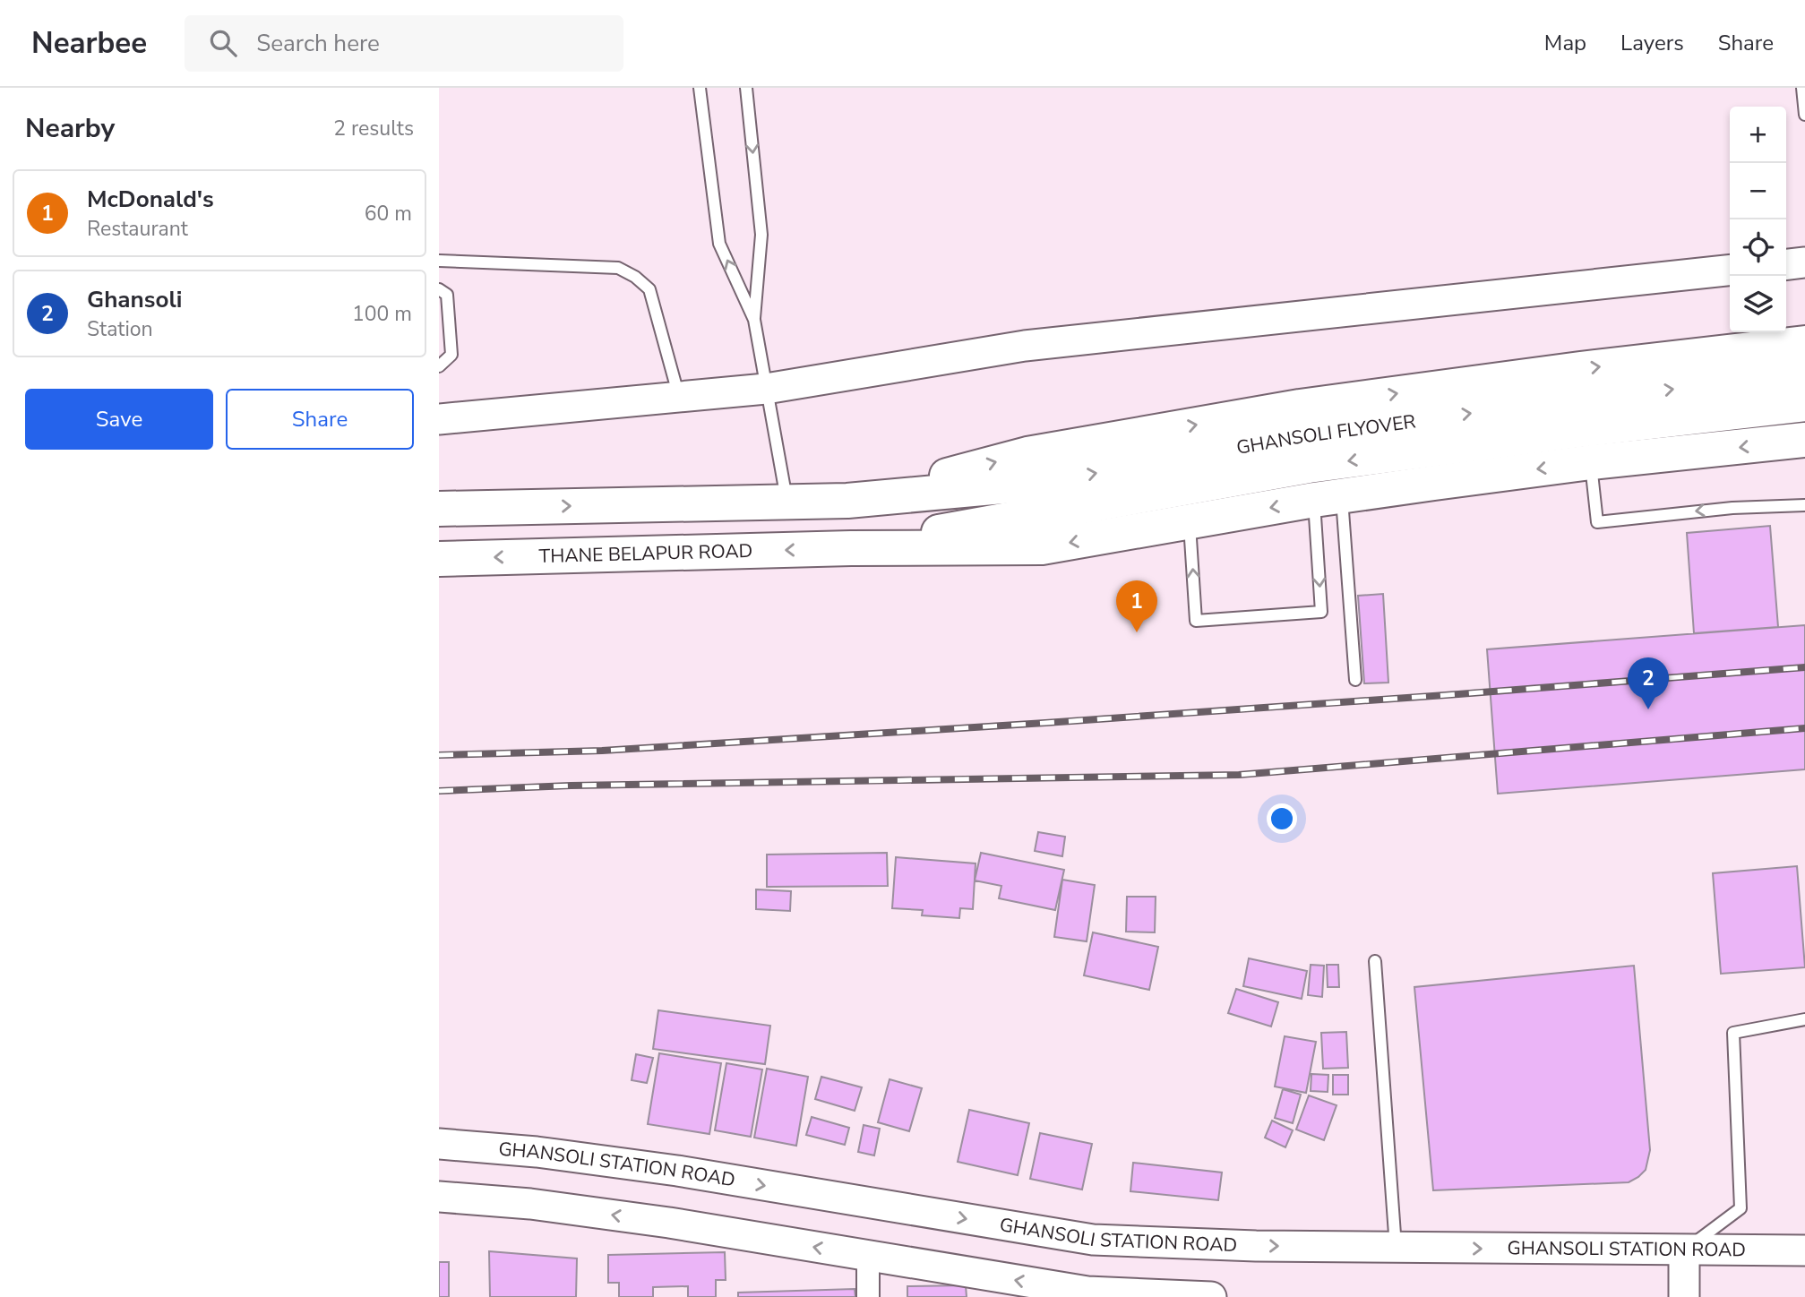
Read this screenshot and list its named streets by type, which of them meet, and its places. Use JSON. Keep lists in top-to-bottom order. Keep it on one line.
{"streets":{"main road":["GHANSOLI FLYOVER","THANE BELAPUR ROAD"],"street":["GHANSOLI STATION ROAD"]},"crossings":[["GHANSOLI FLYOVER","THANE BELAPUR ROAD"]],"page":{"header":"Nearbee","search":"Search here","nav":["Map","Layers","Share"],"heading":["Nearby","2 results"],"map_buttons":["+","−"],"list":[{"mark":"1","name":"McDonald's","note":"Restaurant","value":"60 m"},{"mark":"2","name":"Ghansoli","note":"Station","value":"100 m"}],"buttons":["Save","Share"],"pins":["1","2"]}}
